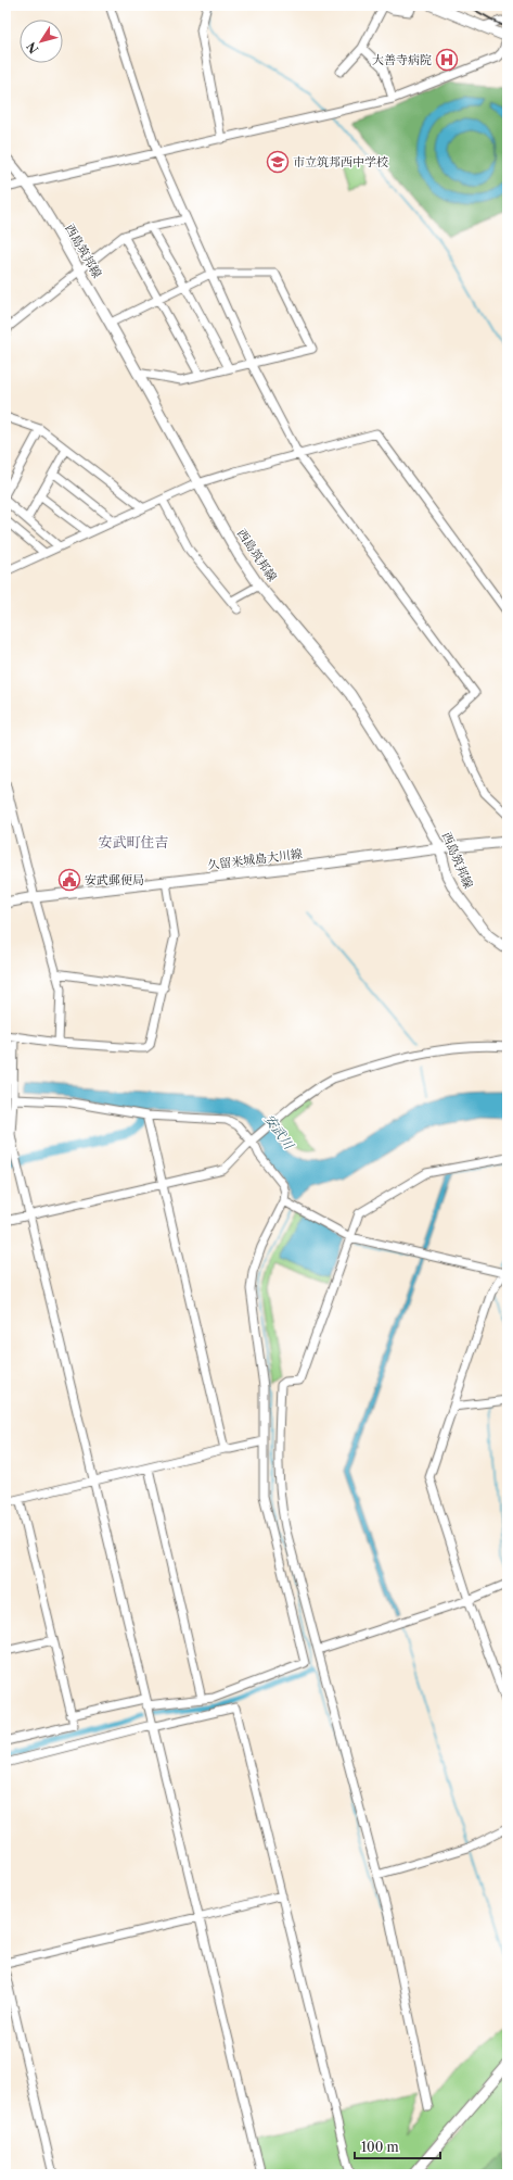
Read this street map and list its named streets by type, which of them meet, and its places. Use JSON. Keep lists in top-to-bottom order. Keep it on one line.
{"streets":{"main road":["西島筑邦線","久留米城島大川線"]},"crossings":[["西島筑邦線","久留米城島大川線"]],"districts":["安武町住吉"],"water":["安武川"],"places":{"hospital":["大善寺病院"],"school or university":["市立筑邦西中学校"],"public building":["安武郵便局"]},"scale_bar":"100 m","north":"bottom left"}
